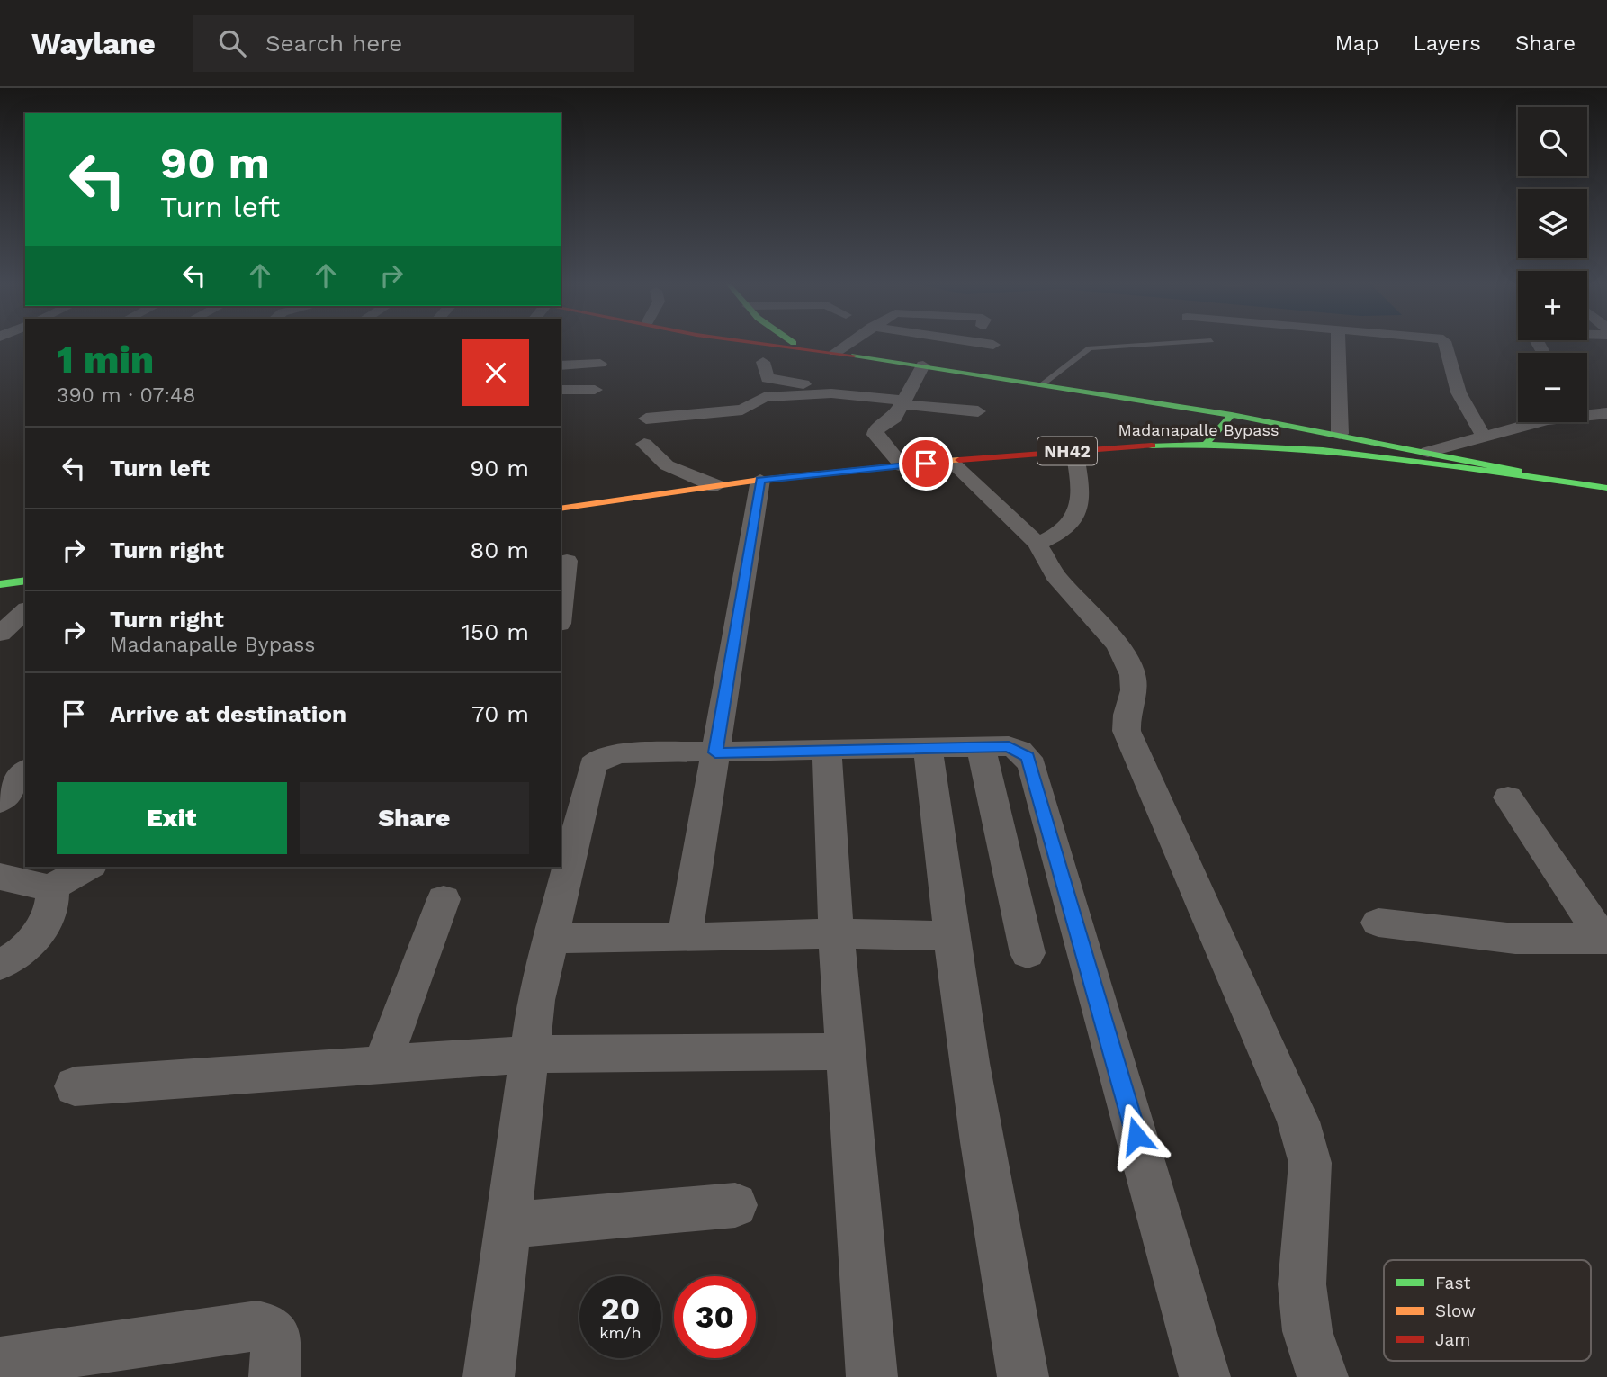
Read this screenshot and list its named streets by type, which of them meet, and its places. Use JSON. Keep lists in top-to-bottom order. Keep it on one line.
{"streets":{"main road":["Madanapalle Bypass","NH42"]},"crossings":[["Madanapalle Bypass","NH42"]],"legend":["Fast","Slow","Jam"],"page":{"header":"Waylane","search":"Search here","nav":["Map","Layers","Share"],"map_buttons":["+","−"],"turn":["90 m","Turn left"],"heading":["1 min","390 m · 07:48"],"list":[{"name":"Turn left","value":"90 m"},{"name":"Turn right","value":"80 m"},{"name":"Turn right","note":"Madanapalle Bypass","value":"150 m"},{"name":"Arrive at destination","value":"70 m"}],"buttons":["Exit","Share"],"speed":"20 km/h","limit":"30"}}
